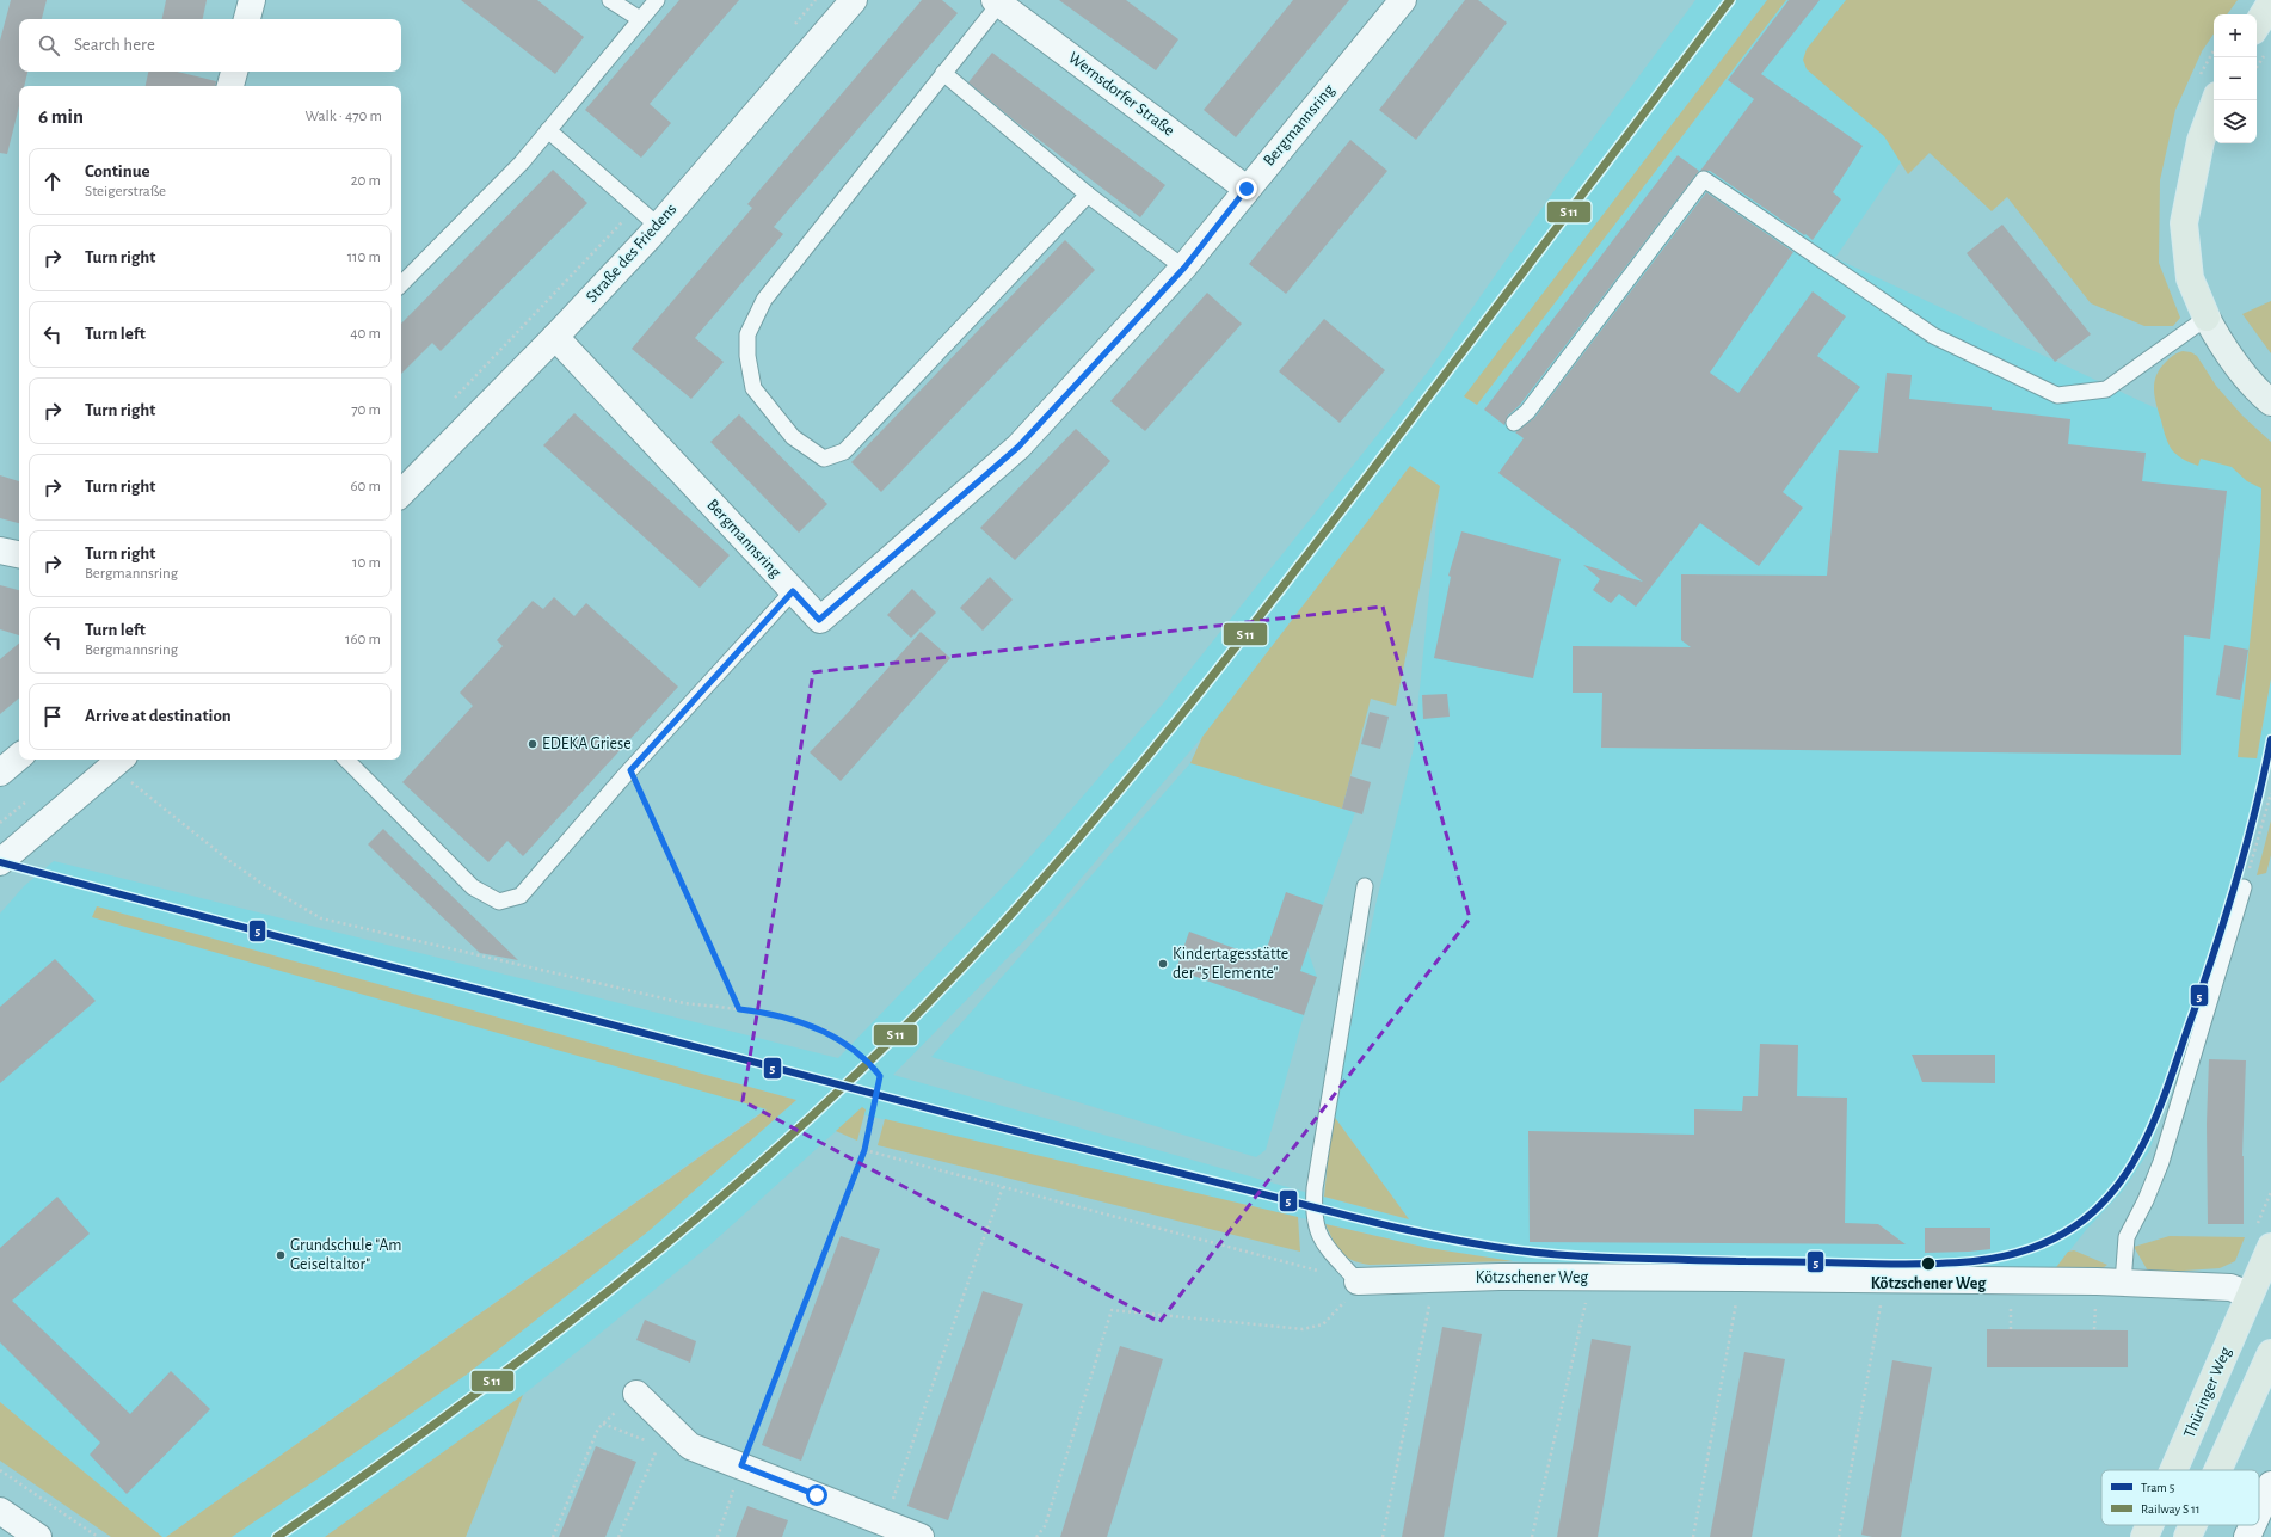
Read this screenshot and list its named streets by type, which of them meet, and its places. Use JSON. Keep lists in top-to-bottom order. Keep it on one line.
{"streets":{"main road":["Thüringer Weg"],"street":["Wernsdorfer Straße","Bergmannsring","Straße des Friedens","Kötzschener Weg"]},"crossings":[["Wernsdorfer Straße","Bergmannsring"],["Bergmannsring","Straße des Friedens"],["Kötzschener Weg","Thüringer Weg"]],"places":["EDEKA Griese","Kindertagesstätte der \"5 Elemente\"","Grundschule \"Am Geiseltaltor\"","Kötzschener Weg"],"lines":["tram line 5"],"legend":["Tram 5","Railway S 11"],"page":{"map_buttons":["+","−"],"search":"Search here","heading":["6 min","Walk · 470 m"],"list":[["Continue","Steigerstraße","20 m"],["Turn right","110 m"],["Turn left","40 m"],["Turn right","70 m"],["Turn right","60 m"],["Turn right","Bergmannsring","10 m"],["Turn left","Bergmannsring","160 m"],"Arrive at destination"]}}
